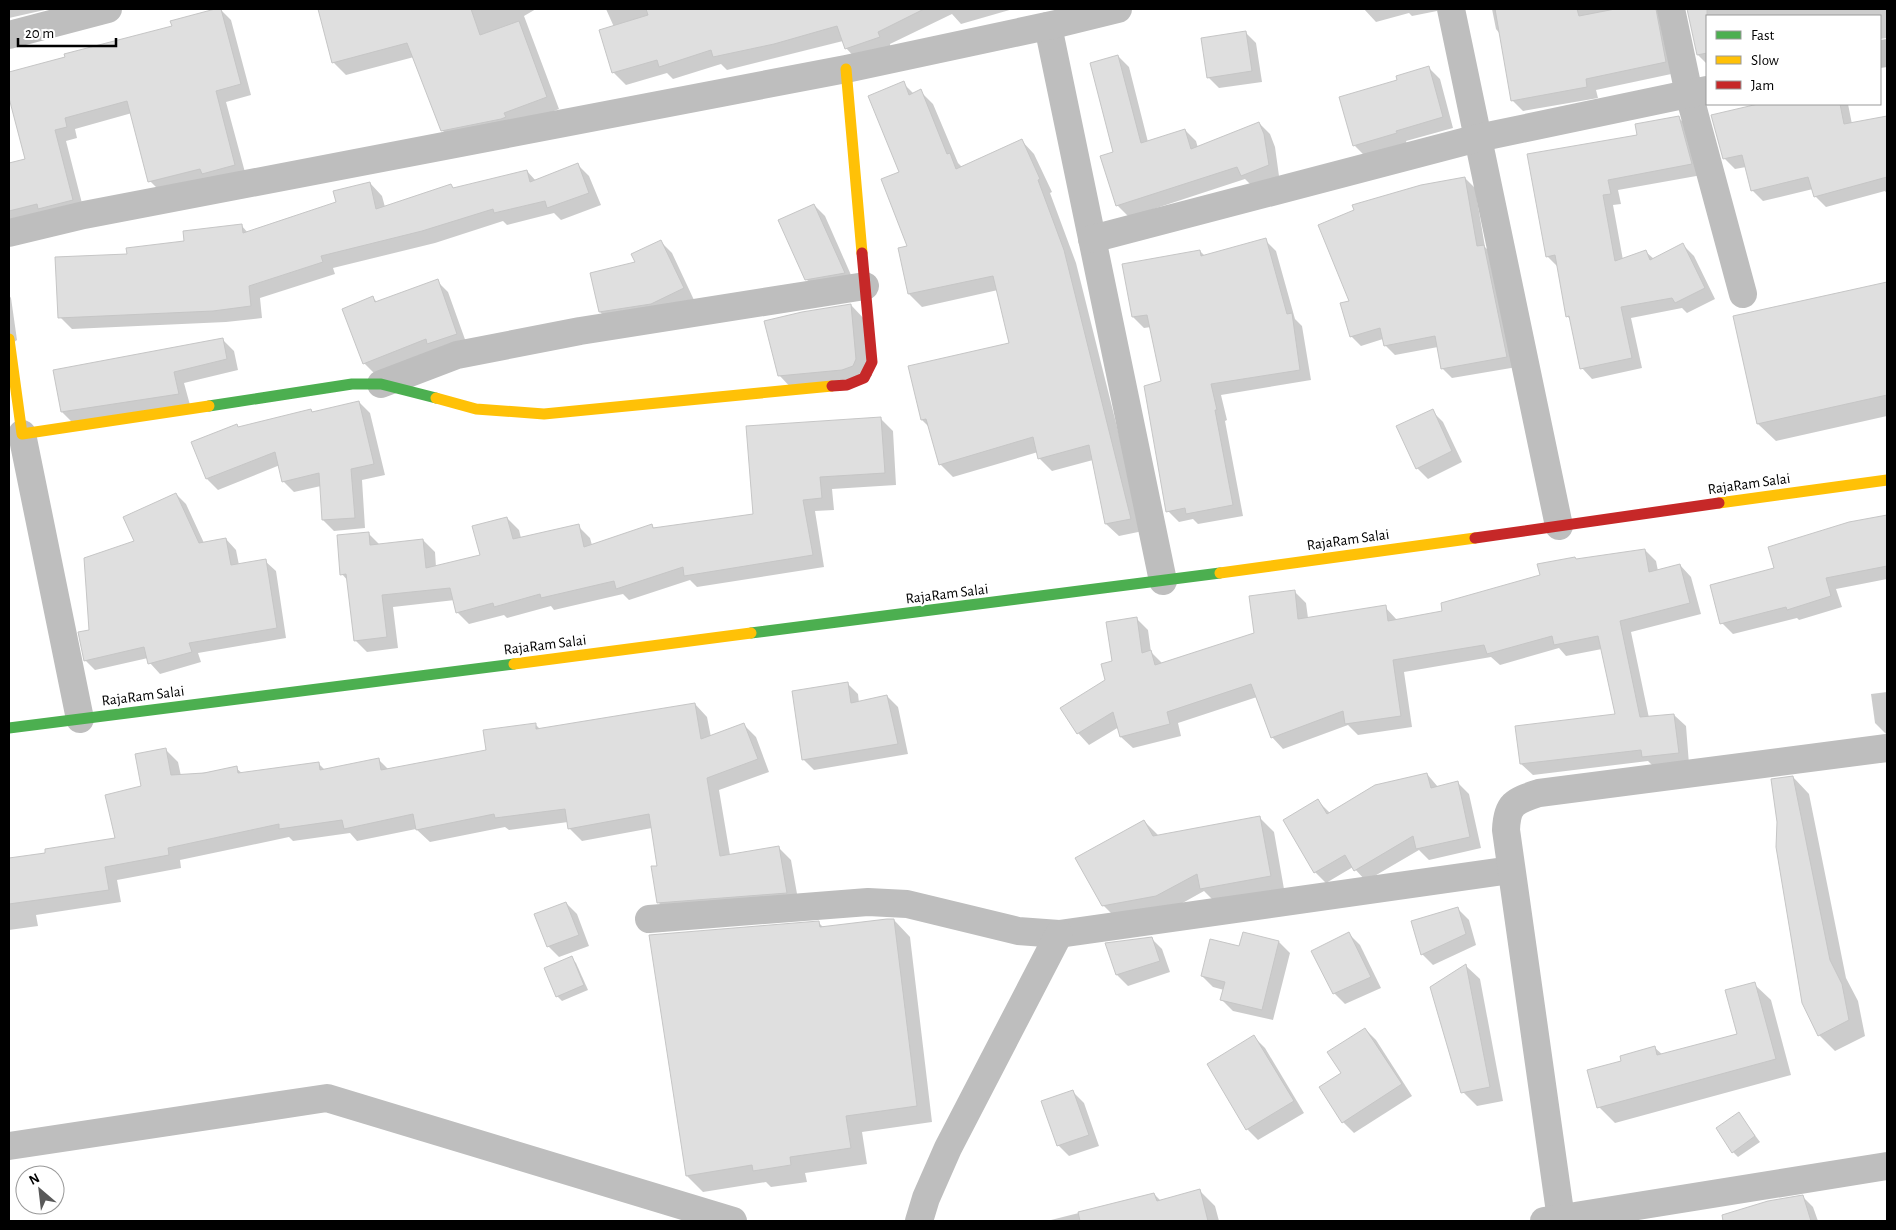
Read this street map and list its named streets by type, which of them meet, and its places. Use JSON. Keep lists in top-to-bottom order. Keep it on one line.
{"streets":{"street":["RajaRam Salai"]},"legend":["Fast","Slow","Jam"],"scale_bar":"20 m","north":"top left"}
